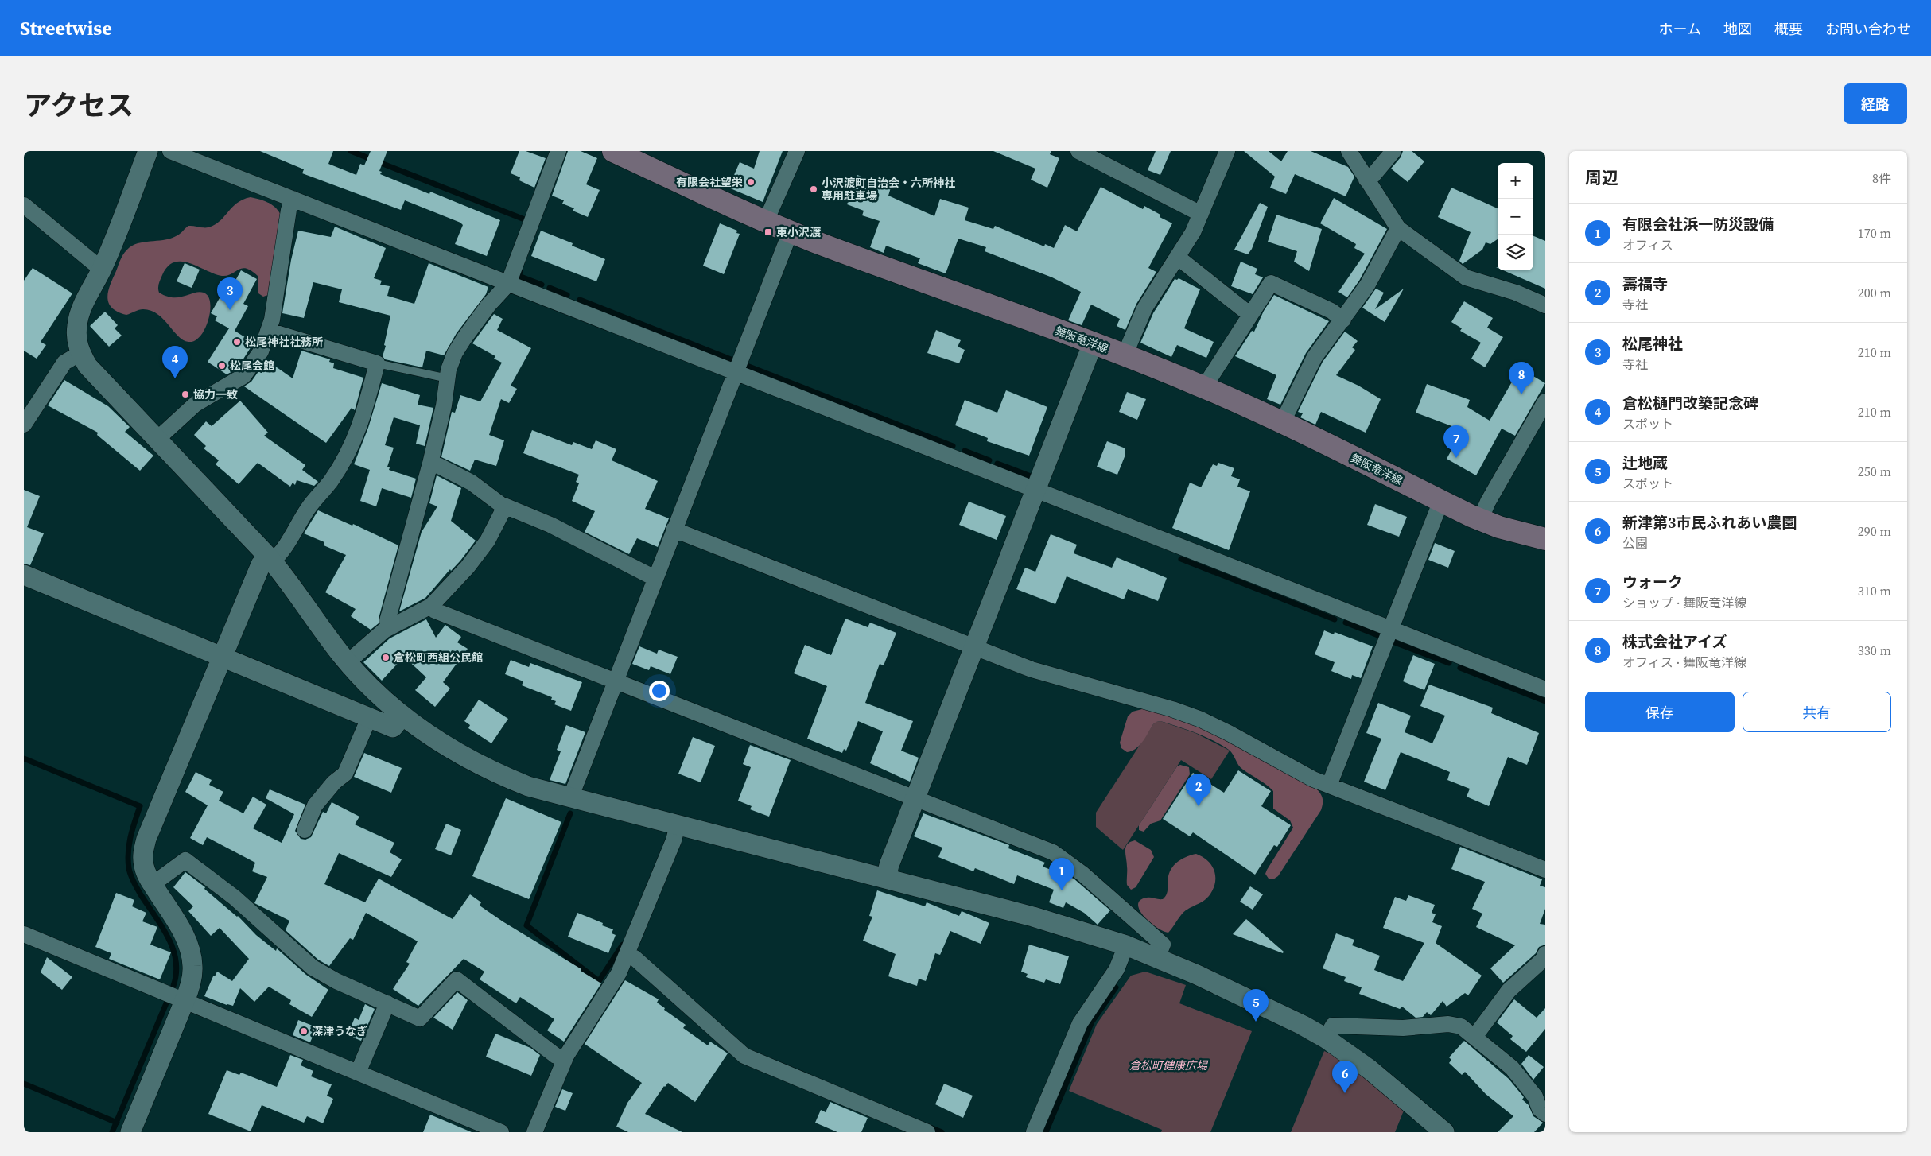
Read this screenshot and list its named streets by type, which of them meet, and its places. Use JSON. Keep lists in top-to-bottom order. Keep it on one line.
{"streets":{"main road":["舞阪竜洋線"]},"parks":["倉松町健康広場"],"places":{"other":["有限会社望栄","小沢渡町自治会・六所神社 専用駐車場","松尾神社社務所","松尾会館","協力一致","倉松町西組公民館","深津うなぎ"],"transit":["東小沢渡"]},"page":{"header":"Streetwise","nav":["ホーム","地図","概要","お問い合わせ"],"title":"アクセス","buttons":["経路",["保存","共有"]],"heading":["周辺","8件"],"map_buttons":["+","−"],"list":[{"mark":"1","name":"有限会社浜一防災設備","note":"オフィス","value":"170 m"},{"mark":"2","name":"壽福寺","note":"寺社","value":"200 m"},{"mark":"3","name":"松尾神社","note":"寺社","value":"210 m"},{"mark":"4","name":"倉松樋門改築記念碑","note":"スポット","value":"210 m"},{"mark":"5","name":"辻地蔵","note":"スポット","value":"250 m"},{"mark":"6","name":"新津第3市民ふれあい農園","note":"公園","value":"290 m"},{"mark":"7","name":"ウォーク","note":"ショップ · 舞阪竜洋線","value":"310 m"},{"mark":"8","name":"株式会社アイズ","note":"オフィス · 舞阪竜洋線","value":"330 m"}],"pins":["3","4","8","7","2","1","5","6"]}}
